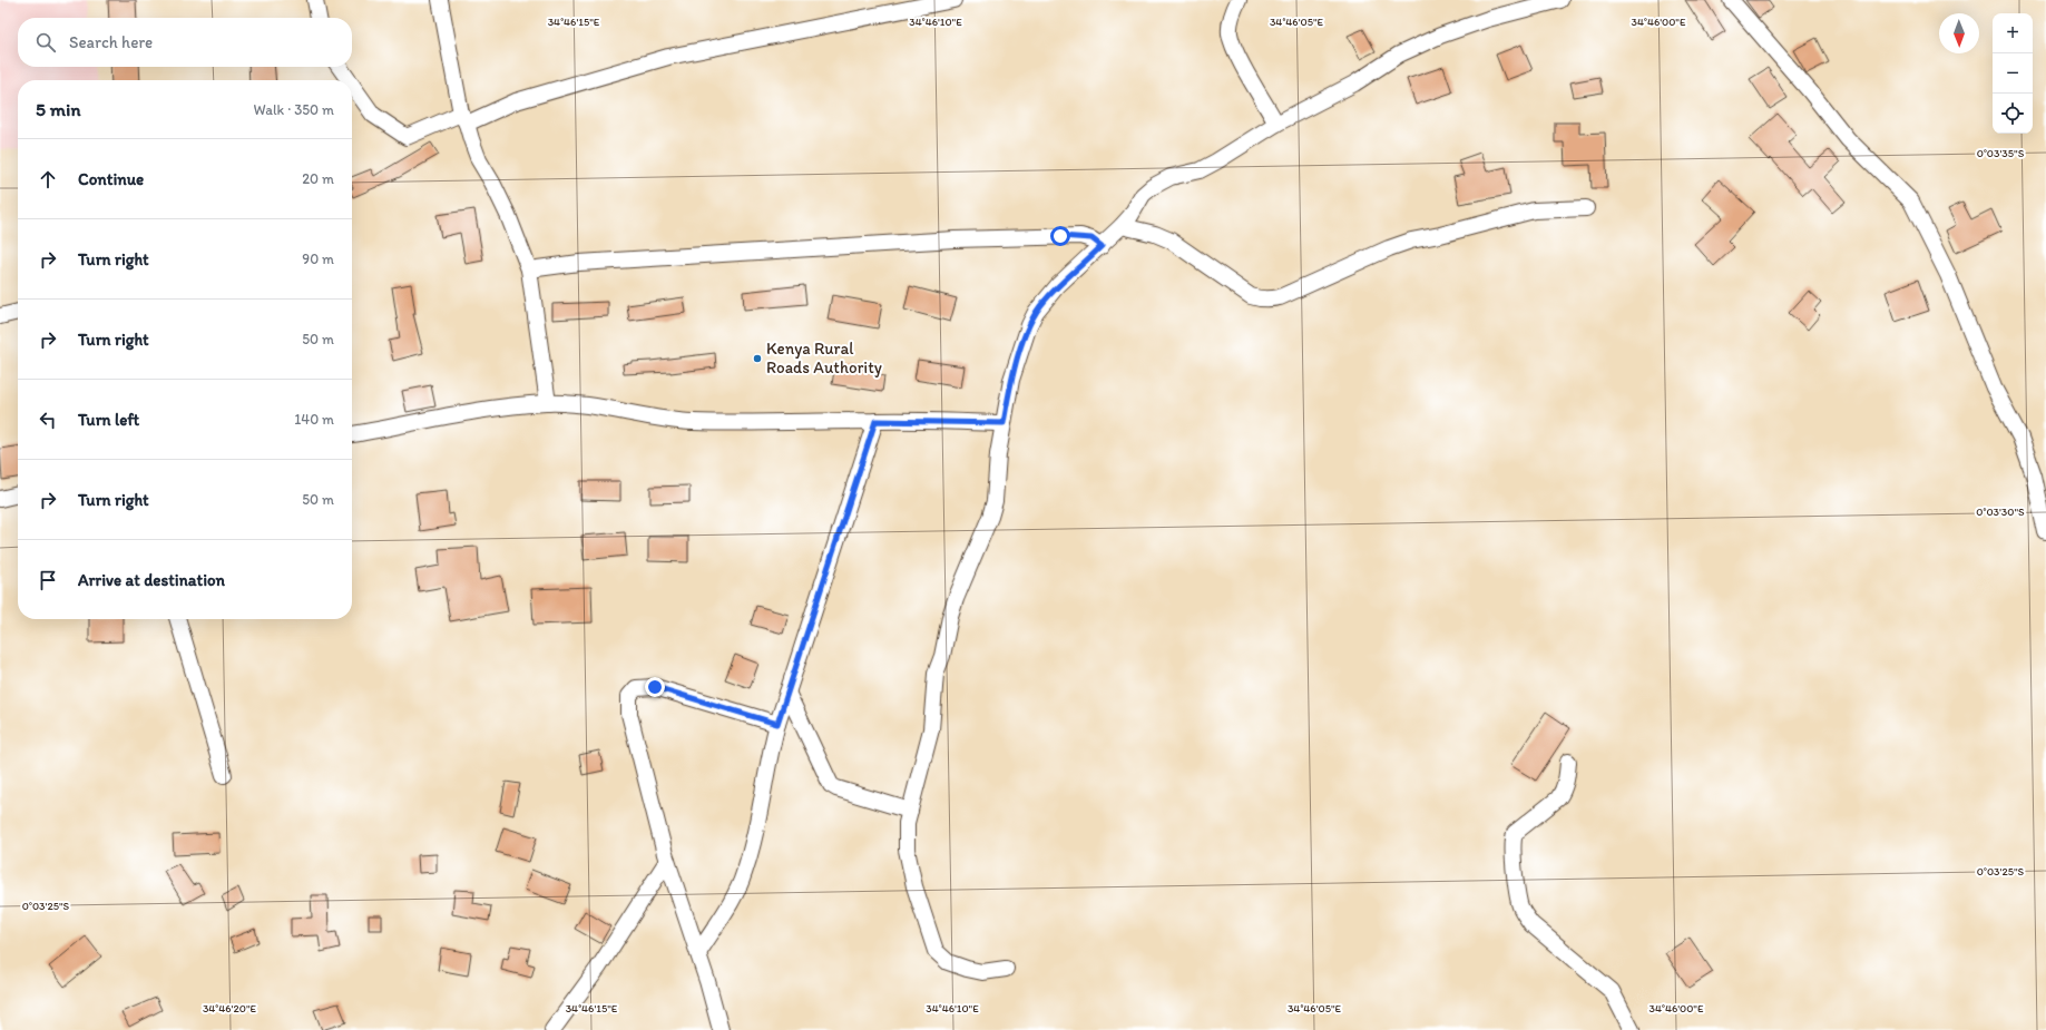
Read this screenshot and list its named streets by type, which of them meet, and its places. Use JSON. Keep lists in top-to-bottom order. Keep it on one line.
{"places":["Kenya Rural Roads Authority"],"north":"bottom","page":{"map_buttons":["+","−"],"search":"Search here","heading":["5 min","Walk · 350 m"],"list":[["Continue","20 m"],["Turn right","90 m"],["Turn right","50 m"],["Turn left","140 m"],["Turn right","50 m"],"Arrive at destination"]},"coordinates":["34°46'15\"E","34°46'10\"E","34°46'05\"E","34°46'00\"E","0°03'35\"S","0°03'30\"S","0°03'25\"S","34°46'20\"E"]}
